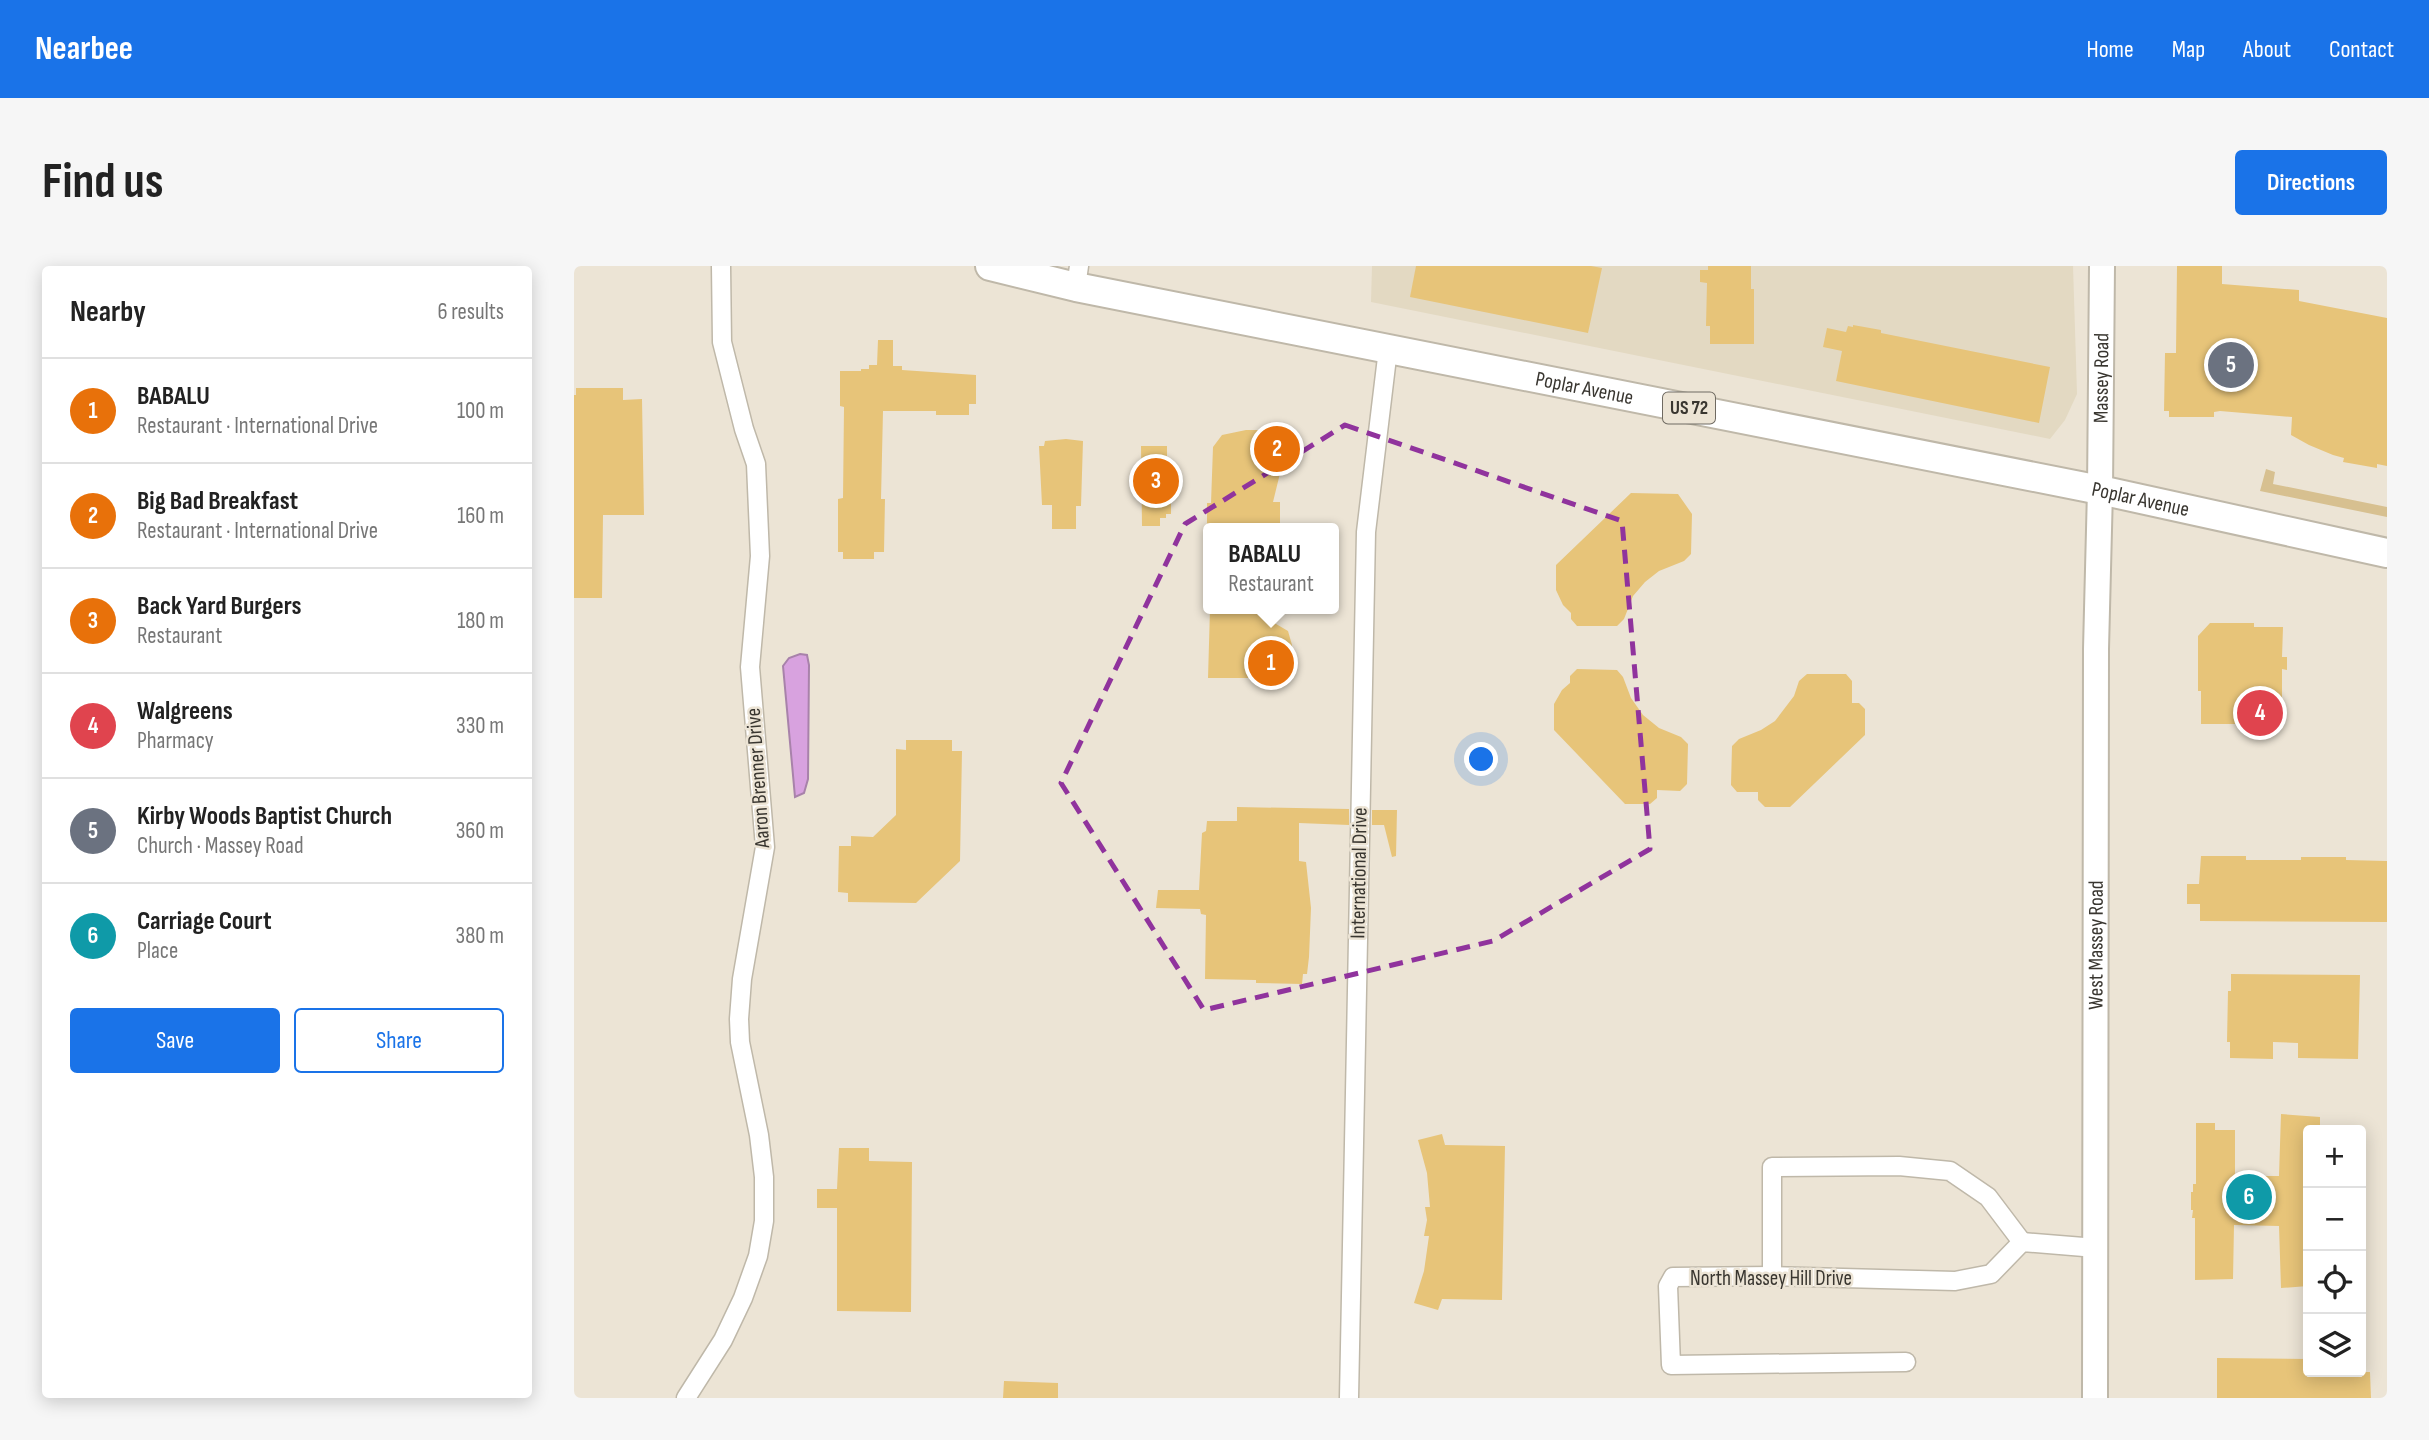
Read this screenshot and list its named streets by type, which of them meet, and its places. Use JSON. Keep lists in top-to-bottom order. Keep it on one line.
{"streets":{"main road":["Poplar Avenue","US 72"],"street":["Massey Road","Aaron Brenner Drive","International Drive","West Massey Road","North Massey Hill Drive"]},"crossings":[["Massey Road","Poplar Avenue"],["Massey Road","West Massey Road"],["Poplar Avenue","International Drive"],["Poplar Avenue","West Massey Road"]],"page":{"header":"Nearbee","nav":["Home","Map","About","Contact"],"buttons":["Directions",["Save","Share"]],"title":"Find us","heading":["Nearby","6 results"],"pins":["5","2","3","1","4","6"],"list":[{"mark":"1","name":"BABALU","note":"Restaurant · International Drive","value":"100 m"},{"mark":"2","name":"Big Bad Breakfast","note":"Restaurant · International Drive","value":"160 m"},{"mark":"3","name":"Back Yard Burgers","note":"Restaurant","value":"180 m"},{"mark":"4","name":"Walgreens","note":"Pharmacy","value":"330 m"},{"mark":"5","name":"Kirby Woods Baptist Church","note":"Church · Massey Road","value":"360 m"},{"mark":"6","name":"Carriage Court","note":"Place","value":"380 m"}],"popup":["BABALU","Restaurant"],"map_buttons":["+","−"]}}
